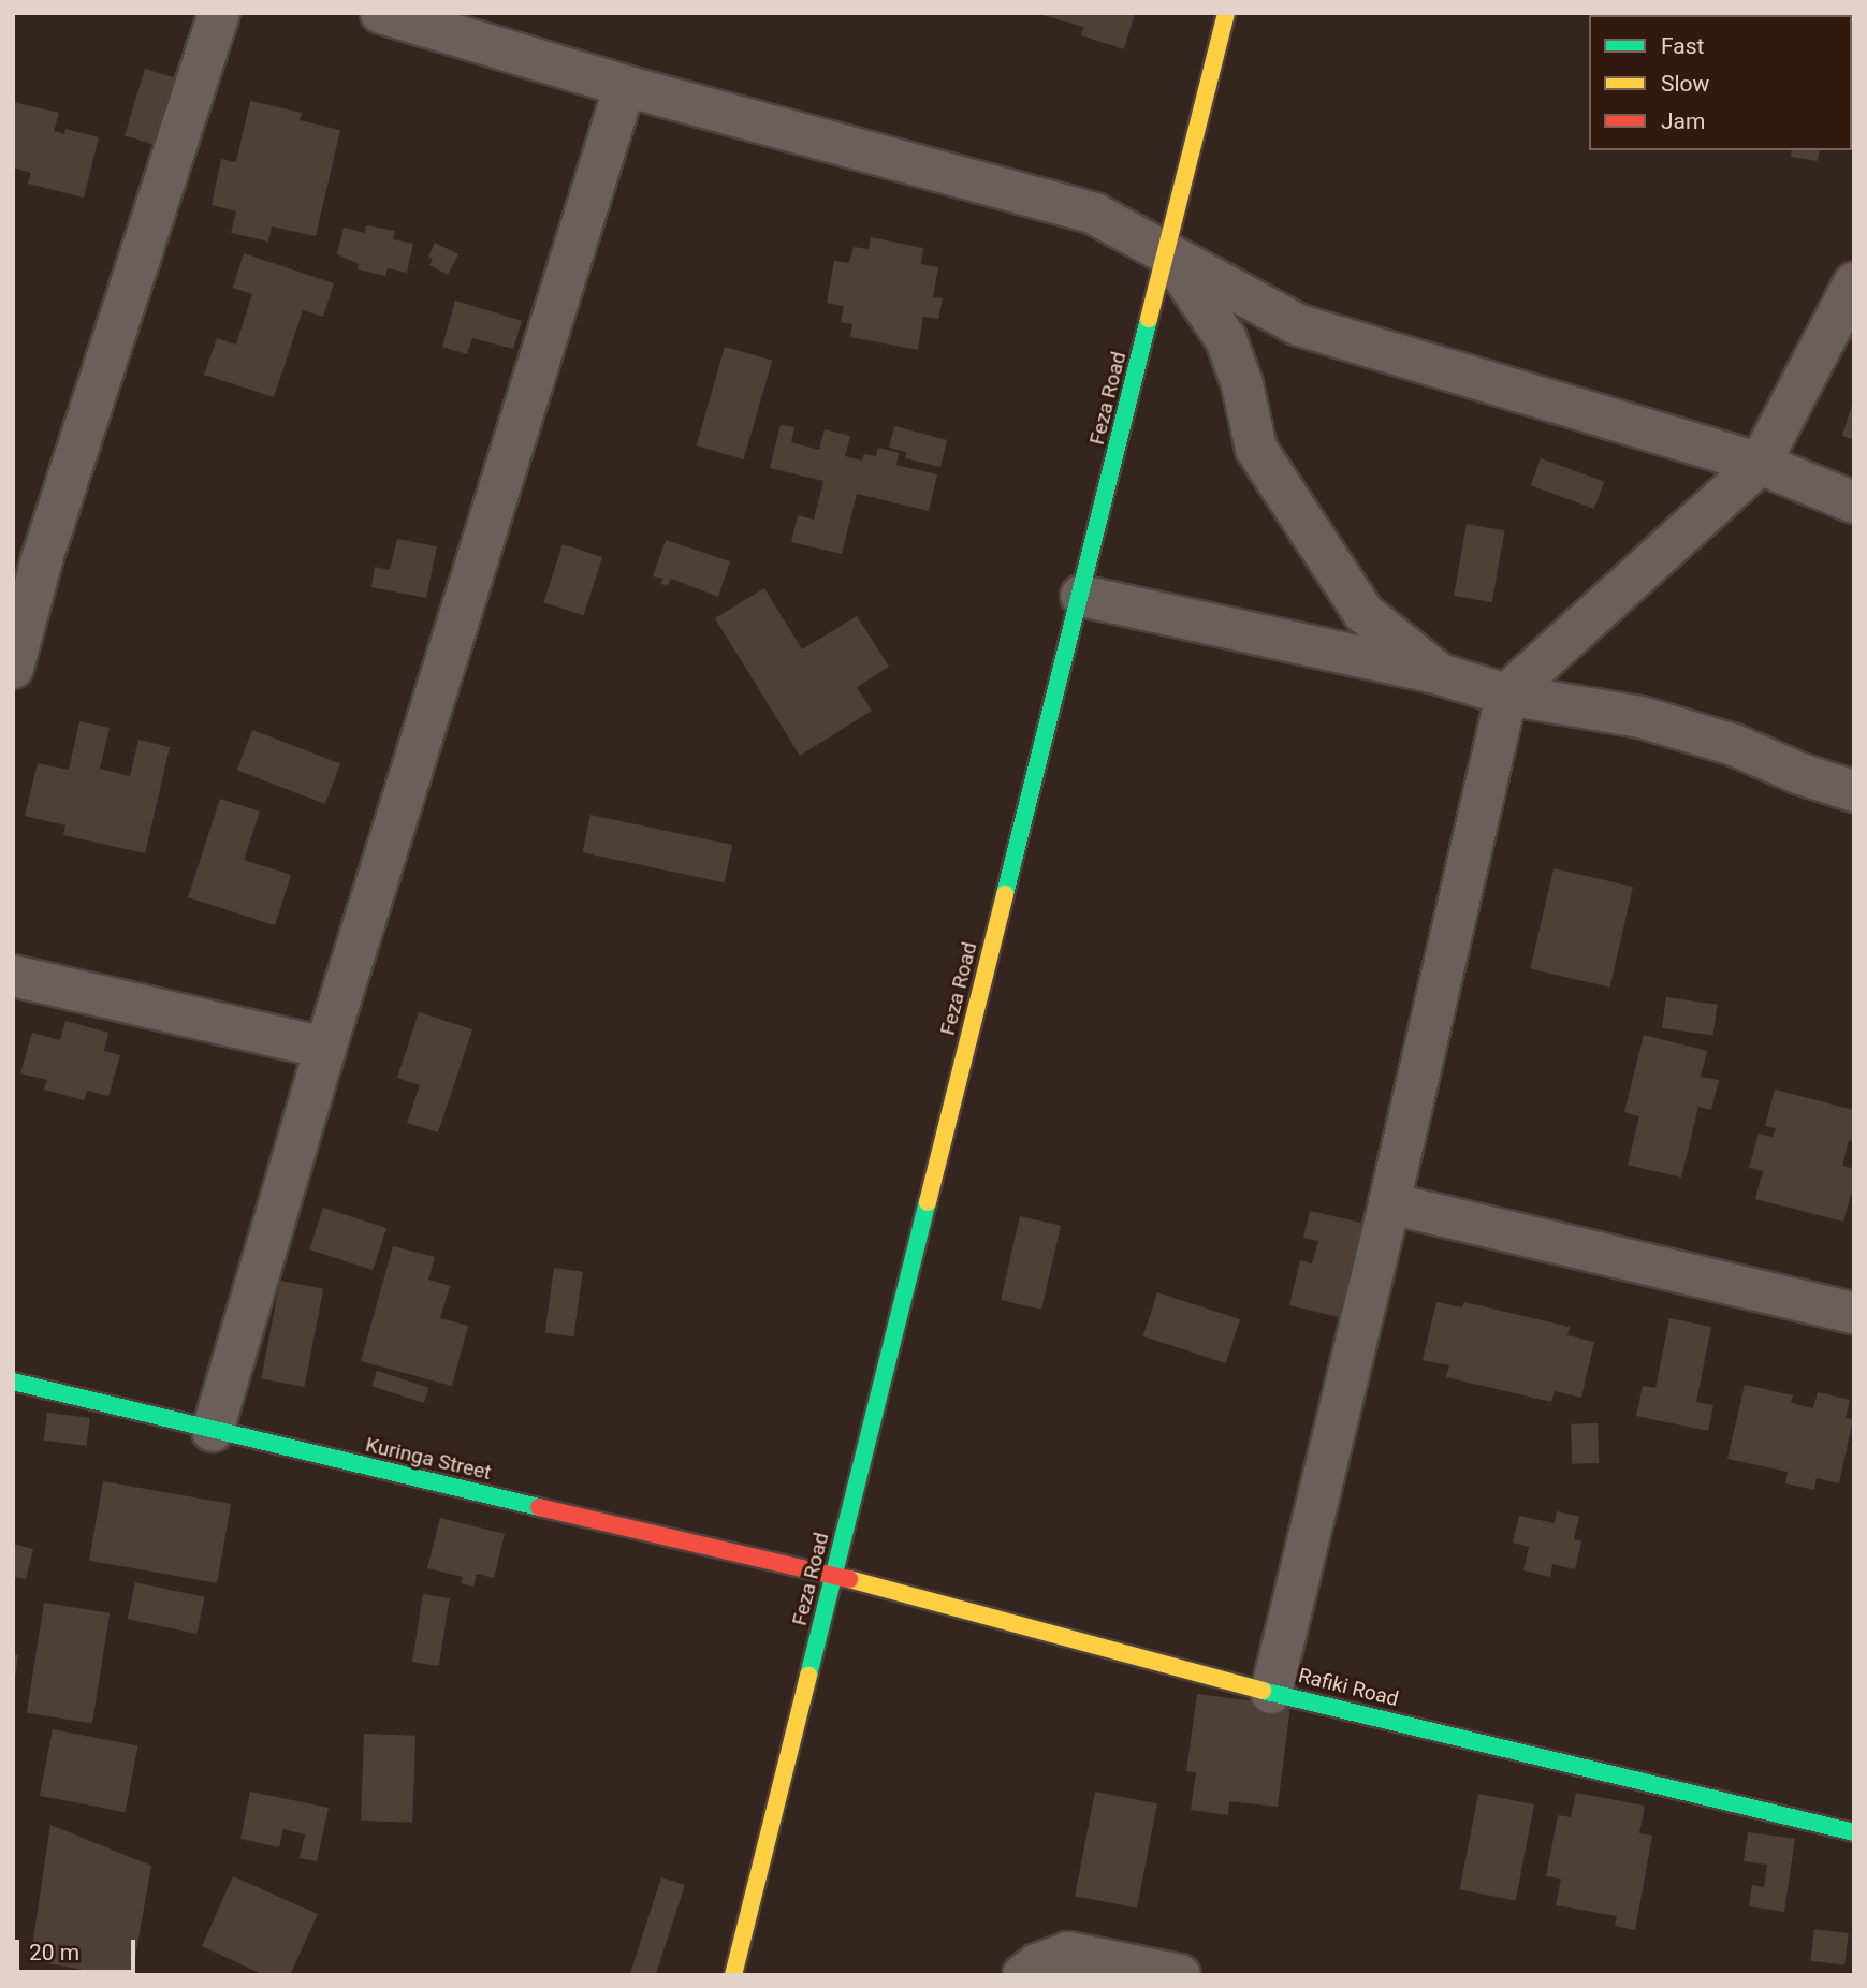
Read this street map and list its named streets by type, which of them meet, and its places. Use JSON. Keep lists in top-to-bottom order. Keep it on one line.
{"streets":{"street":["Feza Road","Kuringa Street","Rafiki Road"]},"crossings":[["Feza Road","Kuringa Street"],["Feza Road","Rafiki Road"],["Kuringa Street","Rafiki Road"]],"legend":["Fast","Slow","Jam"],"scale_bar":"20 m"}
